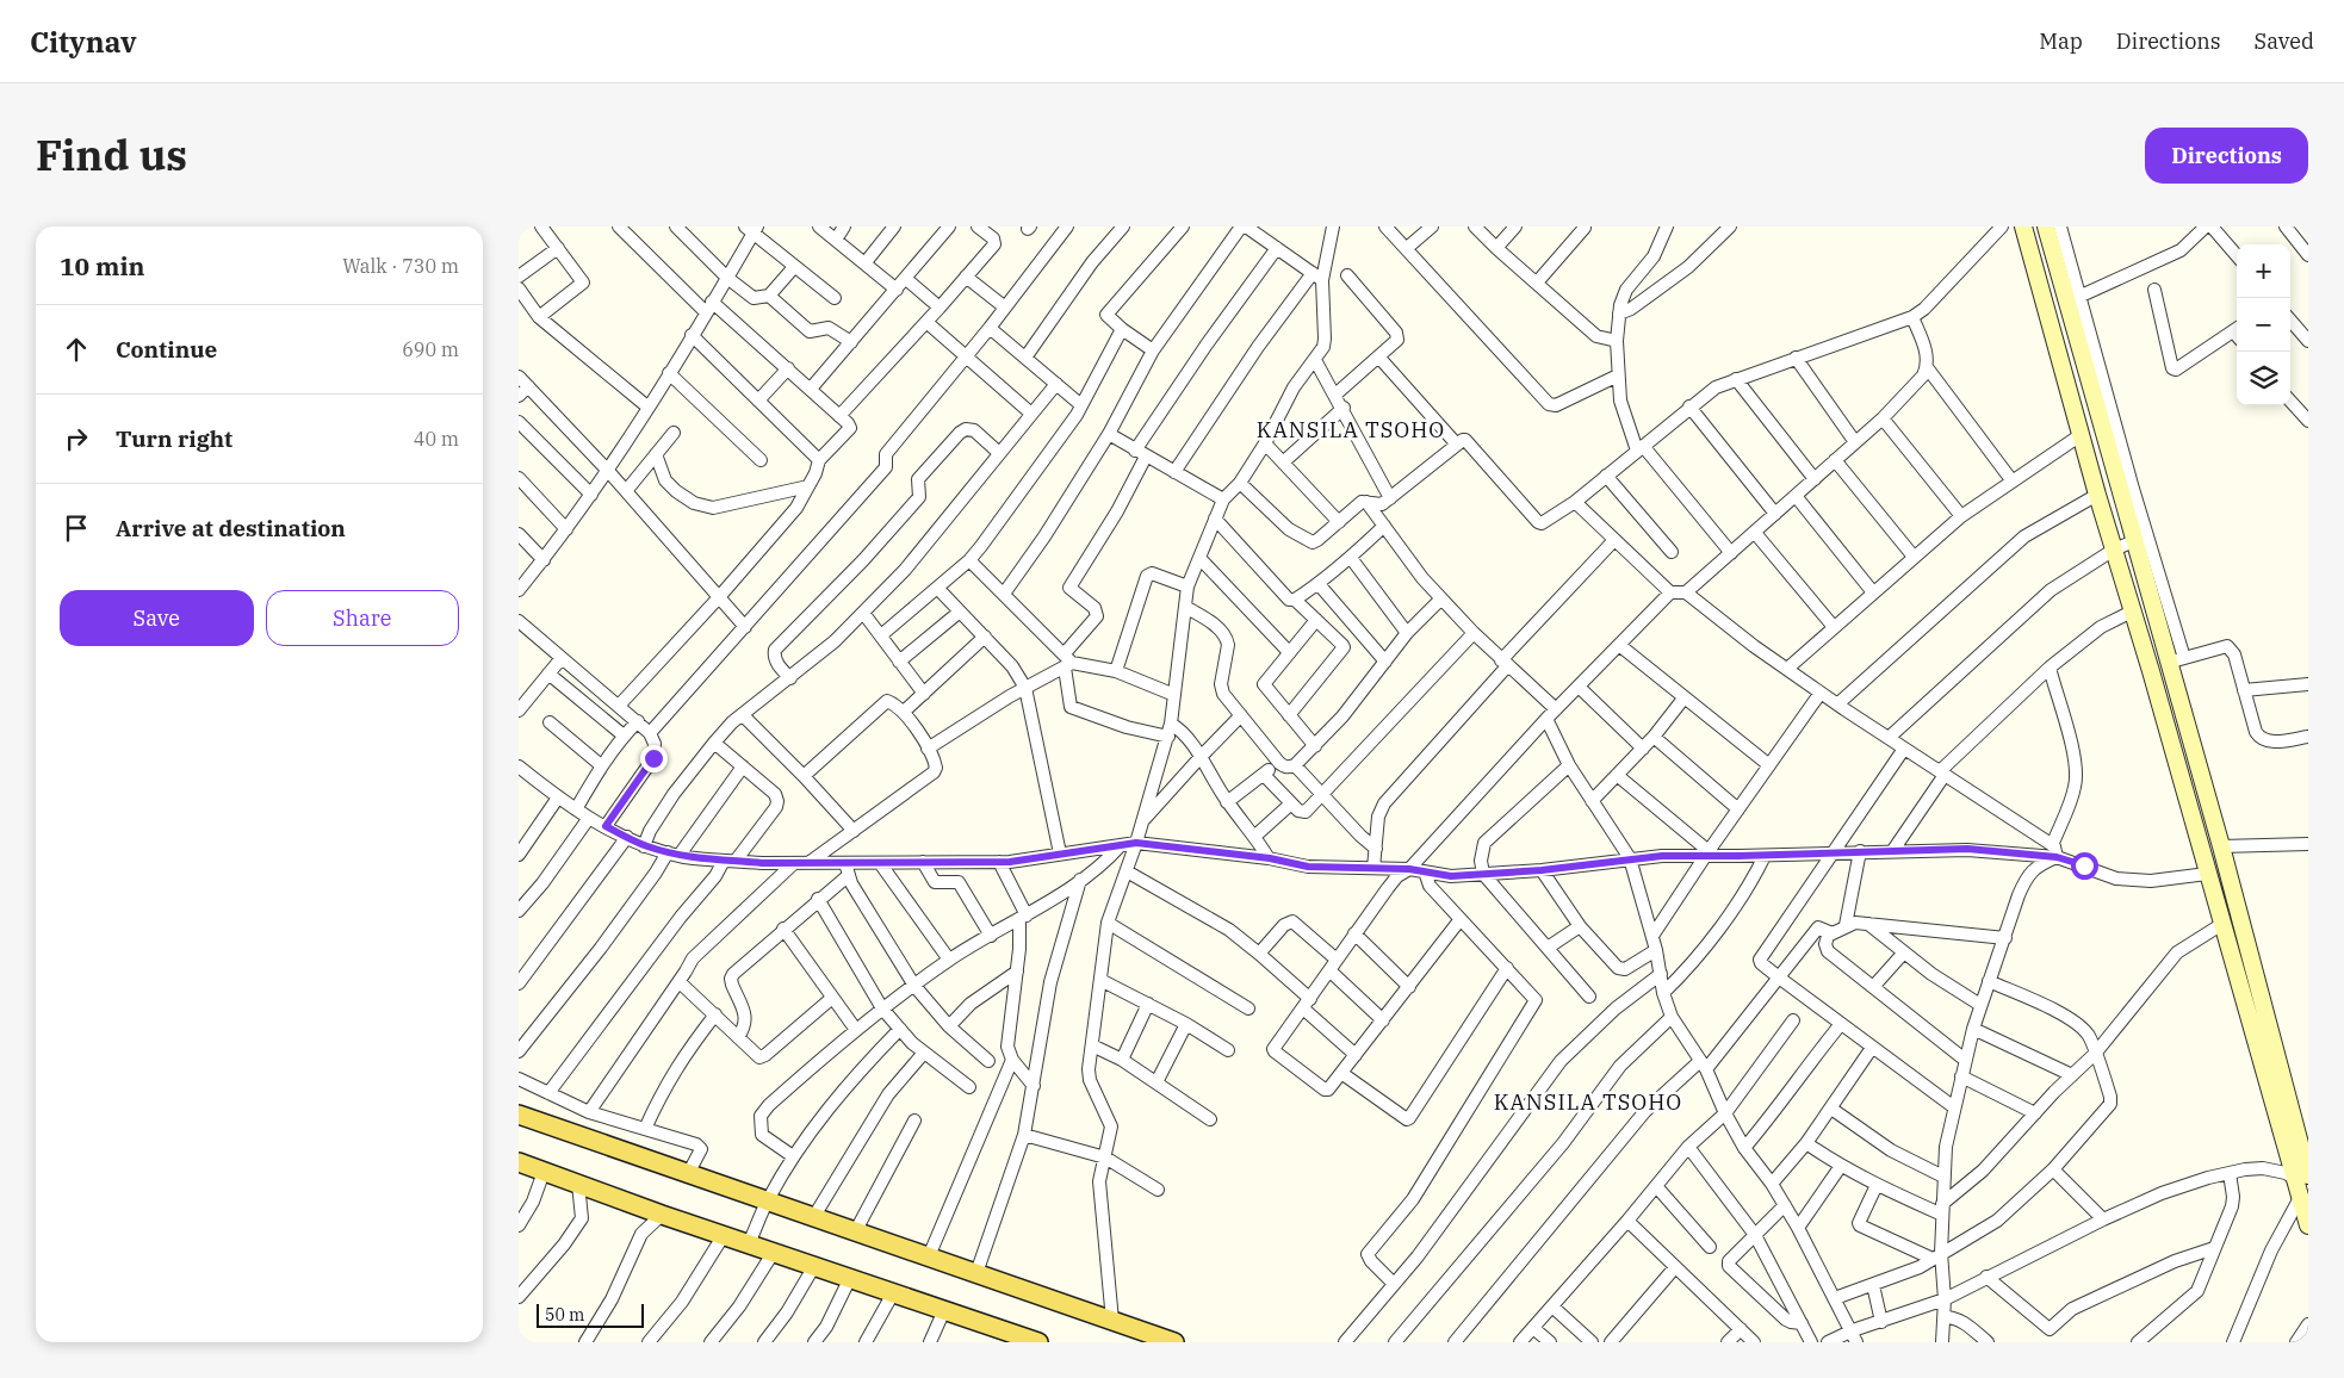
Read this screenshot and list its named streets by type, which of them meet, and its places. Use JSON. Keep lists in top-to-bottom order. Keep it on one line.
{"districts":["KANSILA TSOHO","KANSILA TSOHO"],"scale_bar":"50 m","page":{"header":"Citynav","nav":["Map","Directions","Saved"],"title":"Find us","buttons":["Directions",["Save","Share"]],"heading":["10 min","Walk · 730 m"],"map_buttons":["+","−"],"list":[["Continue","690 m"],["Turn right","40 m"],"Arrive at destination"],"scale":"50 m"}}
